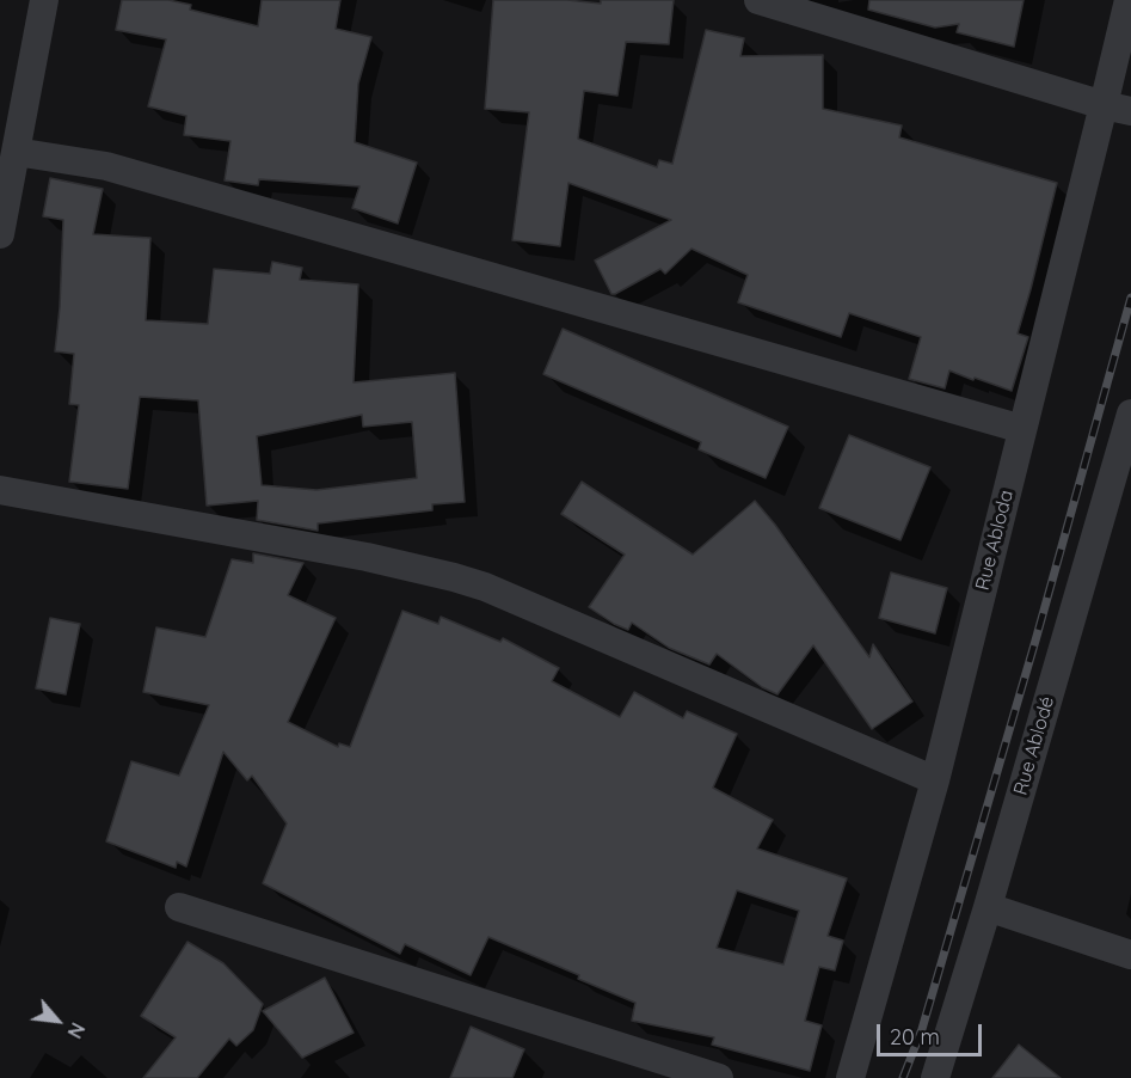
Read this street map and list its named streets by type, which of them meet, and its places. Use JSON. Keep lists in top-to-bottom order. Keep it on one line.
{"streets":{"street":["Rue Abloda","Rue Ablodé"]},"scale_bar":"20 m","north":"bottom right"}
